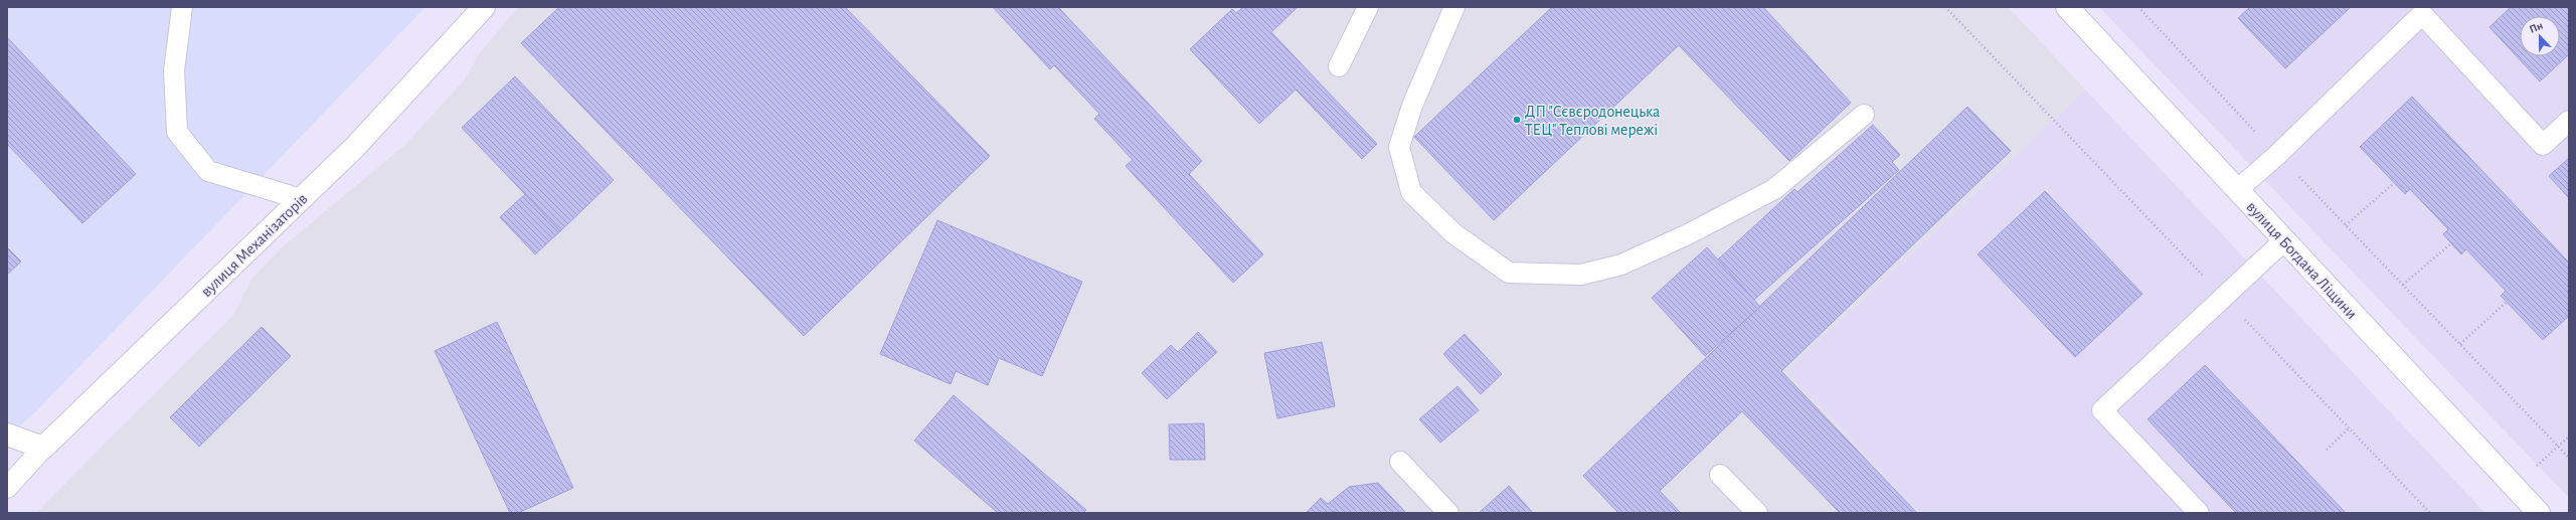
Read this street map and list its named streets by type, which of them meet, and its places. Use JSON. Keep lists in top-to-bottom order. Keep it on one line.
{"streets":{"main road":["вулиця Механізаторів","вулиця Богдана Ліщини"]},"places":["ДП \"Сєвєродонецька ТЕЦ\" Теплові мережі"],"north":"top"}
